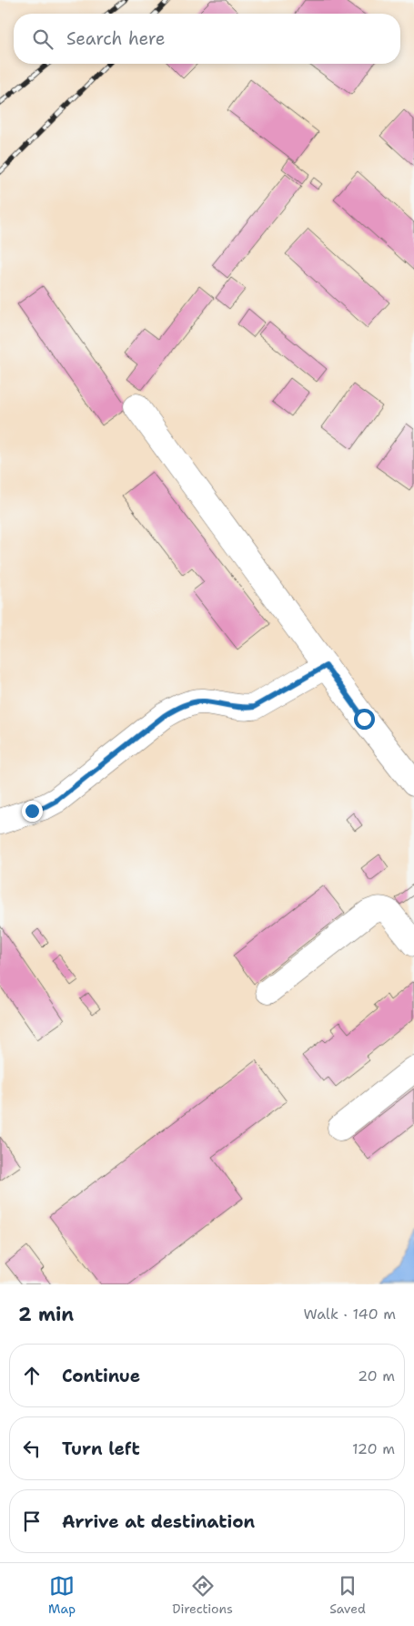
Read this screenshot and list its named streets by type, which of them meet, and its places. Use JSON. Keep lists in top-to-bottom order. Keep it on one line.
{"page":{"search":"Search here","heading":["2 min","Walk · 140 m"],"list":[["Continue","20 m"],["Turn left","120 m"],"Arrive at destination"],"nav":["Map","Directions","Saved"]}}
